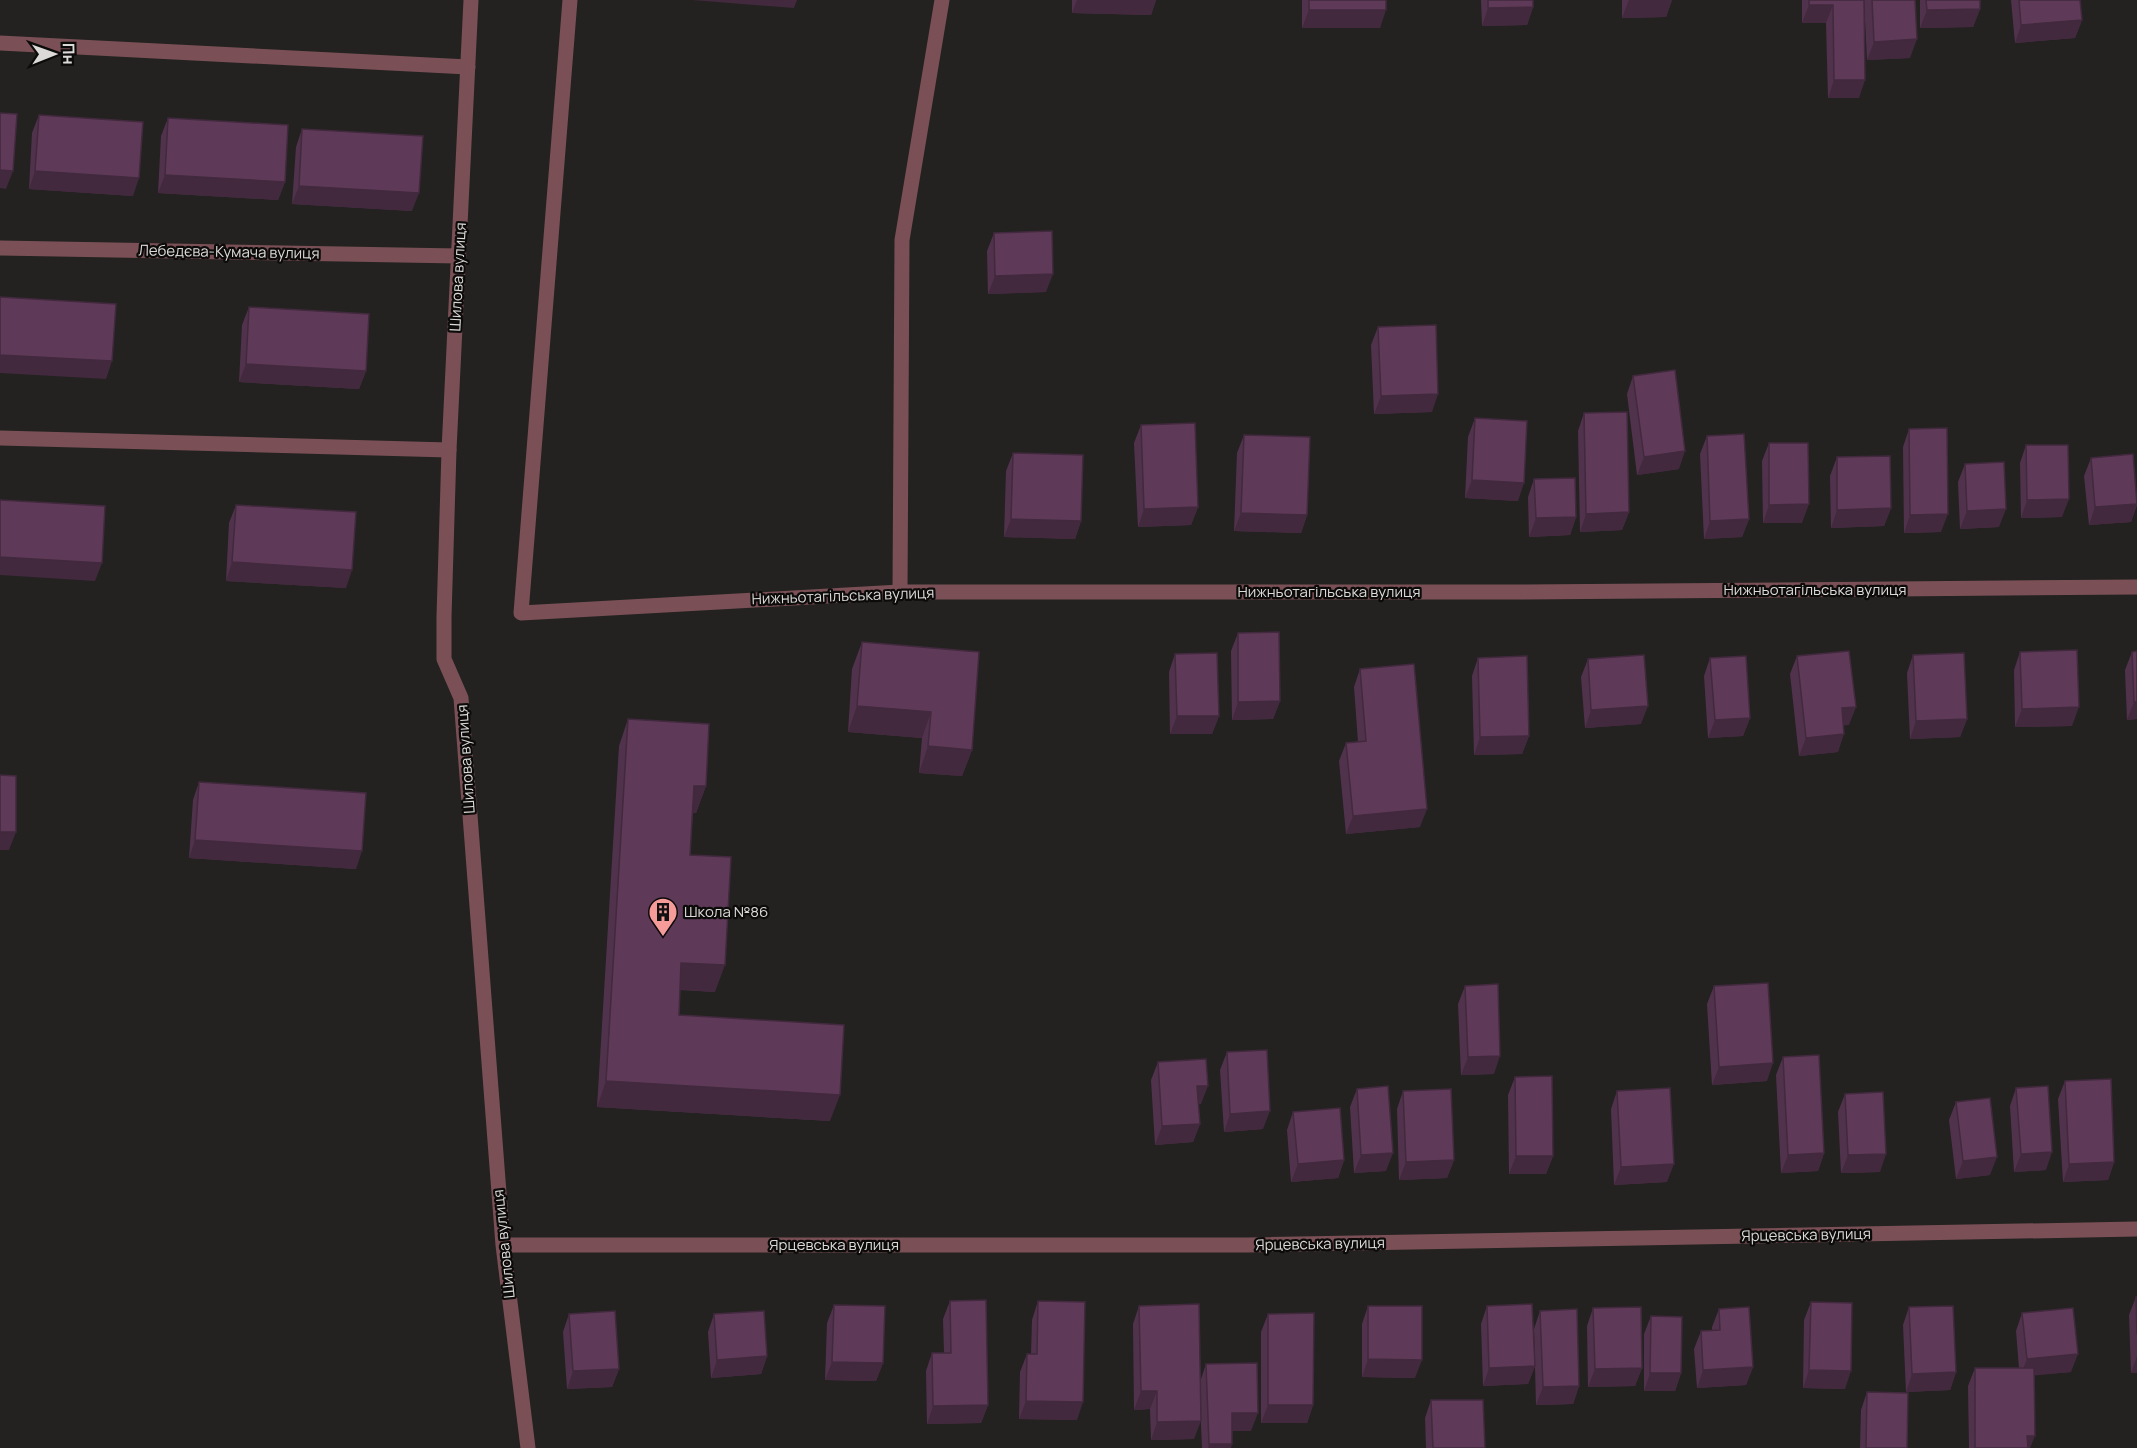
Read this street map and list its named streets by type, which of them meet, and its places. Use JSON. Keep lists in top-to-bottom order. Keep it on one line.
{"streets":{"street":["Лебедєва-Кумача вулиця","Шилова вулиця","Нижньотагільська вулиця","Ярцевська вулиця"]},"crossings":[["Лебедєва-Кумача вулиця","Шилова вулиця"],["Шилова вулиця","Ярцевська вулиця"]],"places":{"building":["Школа №86"]},"north":"right"}
